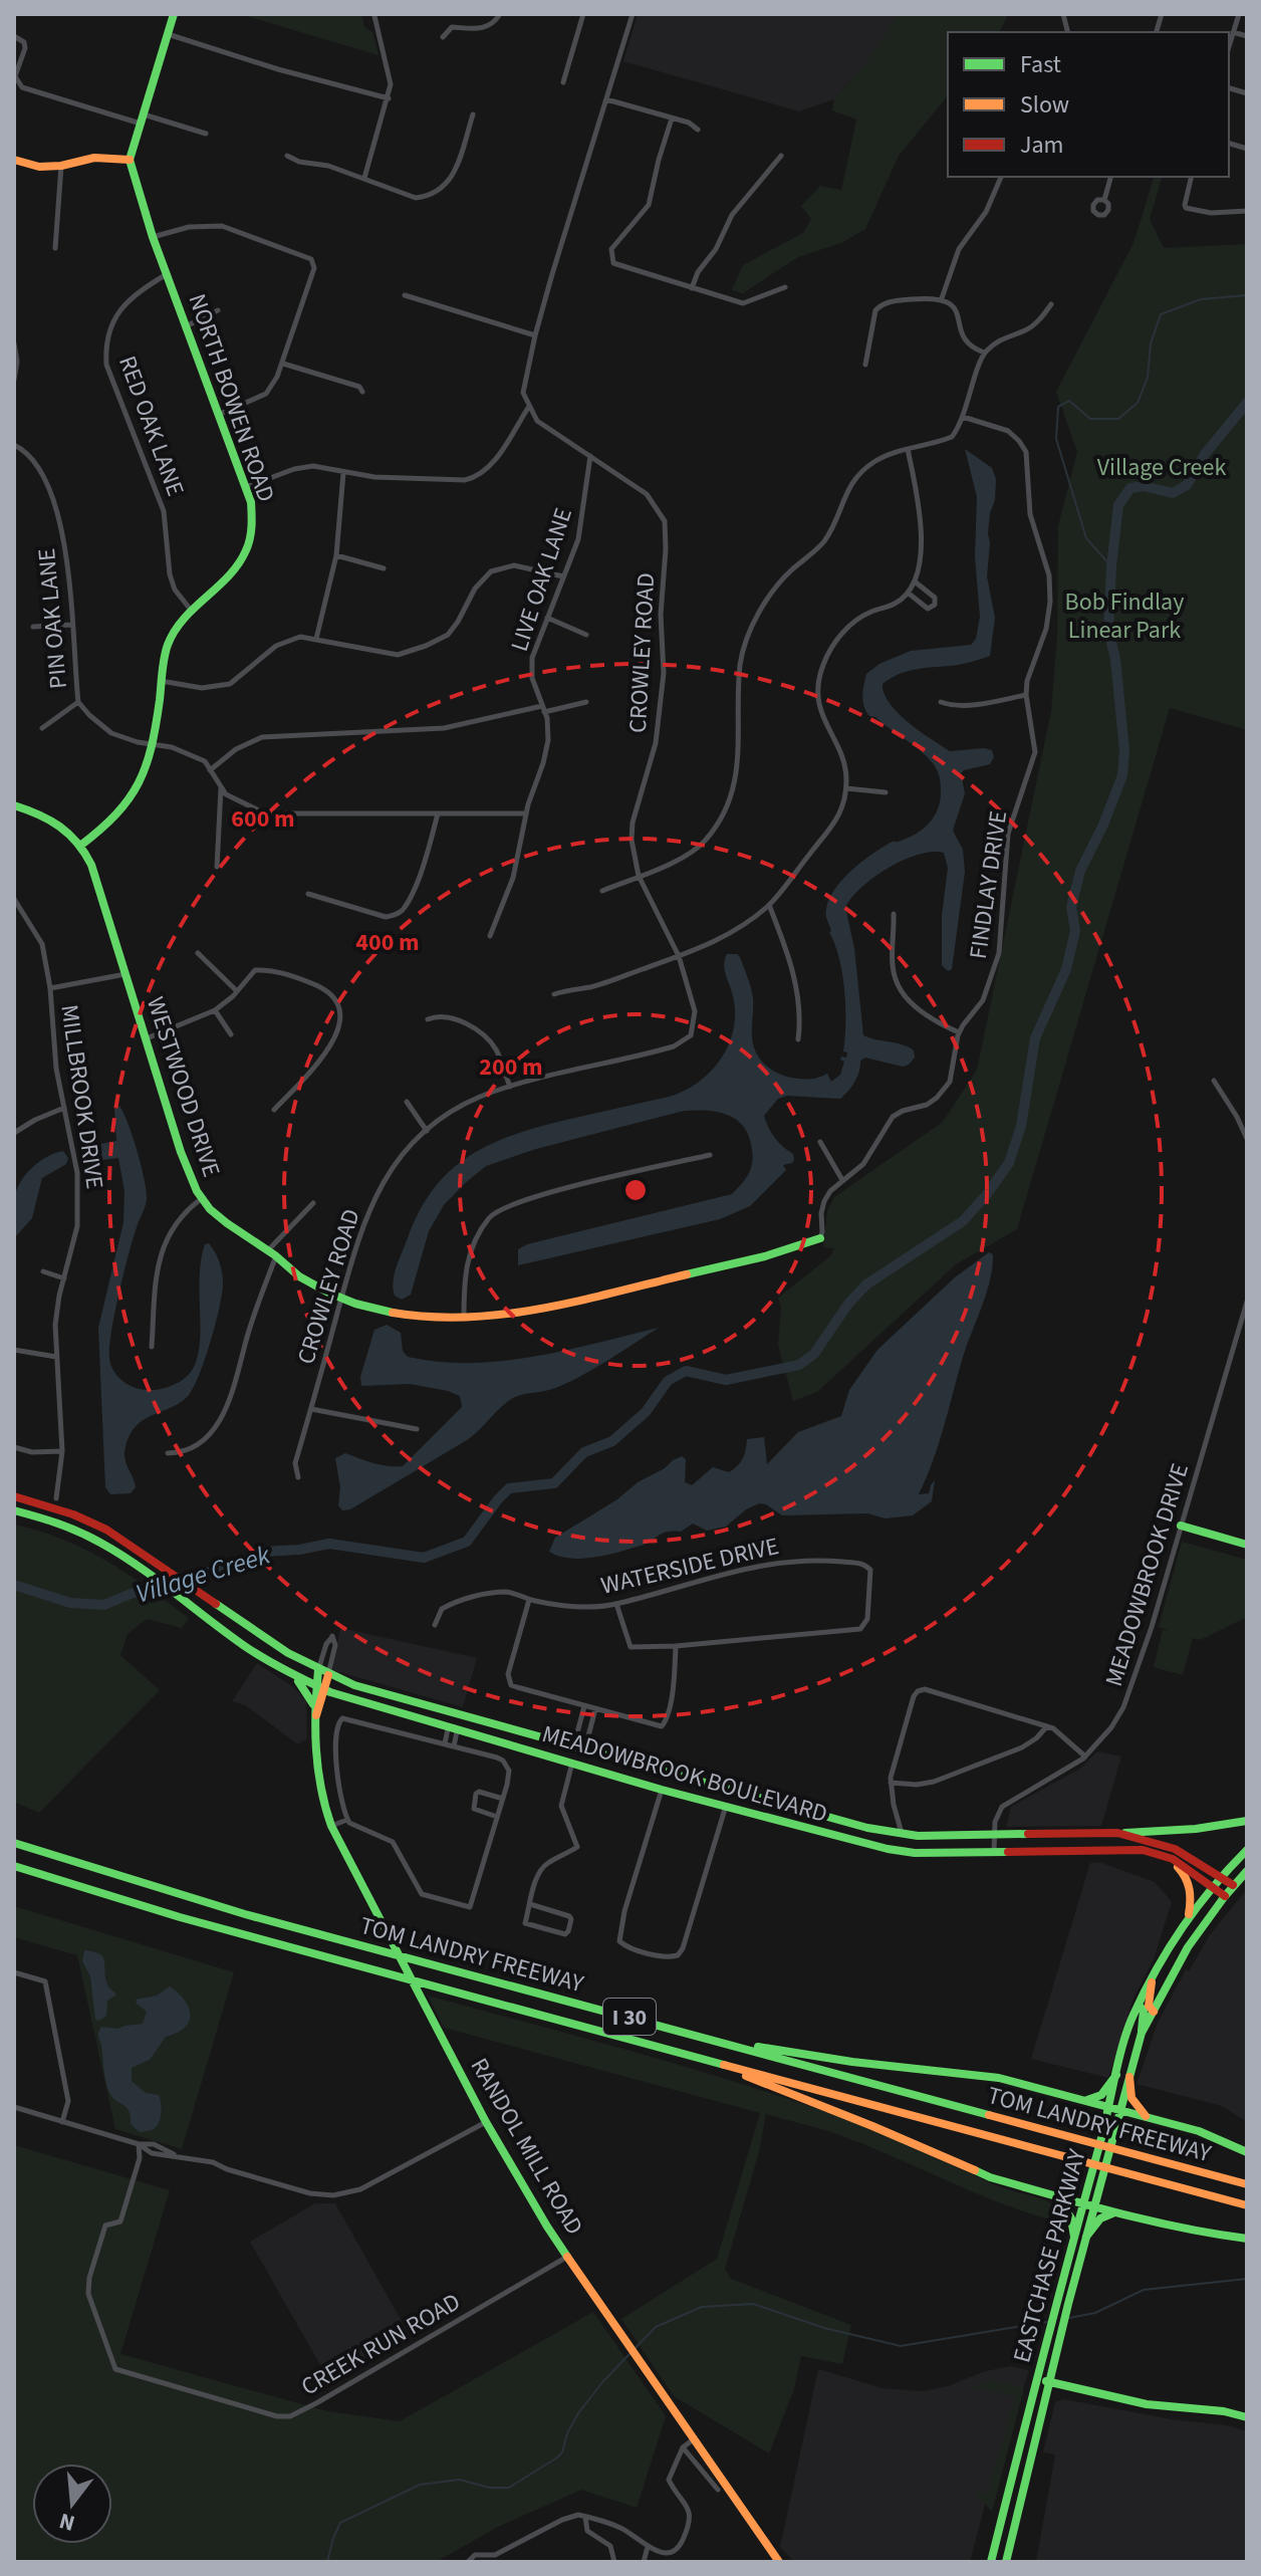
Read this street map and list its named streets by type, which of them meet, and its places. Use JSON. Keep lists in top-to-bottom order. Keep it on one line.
{"streets":{"main road":["NORTH BOWEN ROAD","WESTWOOD DRIVE","MEADOWBROOK BOULEVARD","TOM LANDRY FREEWAY","I 30","RANDOL MILL ROAD","EASTCHASE PARKWAY"],"street":["RED OAK LANE","LIVE OAK LANE","PIN OAK LANE","CROWLEY ROAD","FINDLAY DRIVE","MILLBROOK DRIVE","WATERSIDE DRIVE","MEADOWBROOK DRIVE","CREEK RUN ROAD"]},"crossings":[["NORTH BOWEN ROAD","RED OAK LANE"],["NORTH BOWEN ROAD","PIN OAK LANE"],["NORTH BOWEN ROAD","WESTWOOD DRIVE"],["LIVE OAK LANE","PIN OAK LANE"],["LIVE OAK LANE","CROWLEY ROAD"],["CROWLEY ROAD","WESTWOOD DRIVE"],["FINDLAY DRIVE","WESTWOOD DRIVE"],["MEADOWBROOK DRIVE","MEADOWBROOK BOULEVARD"],["MEADOWBROOK BOULEVARD","RANDOL MILL ROAD"],["MEADOWBROOK BOULEVARD","EASTCHASE PARKWAY"],["RANDOL MILL ROAD","CREEK RUN ROAD"]],"water":["Village Creek"],"parks":["Village Creek","Bob Findlay Linear Park"],"legend":["Fast","Slow","Jam"],"north":"bottom","rings":["600 m","400 m","200 m"]}
